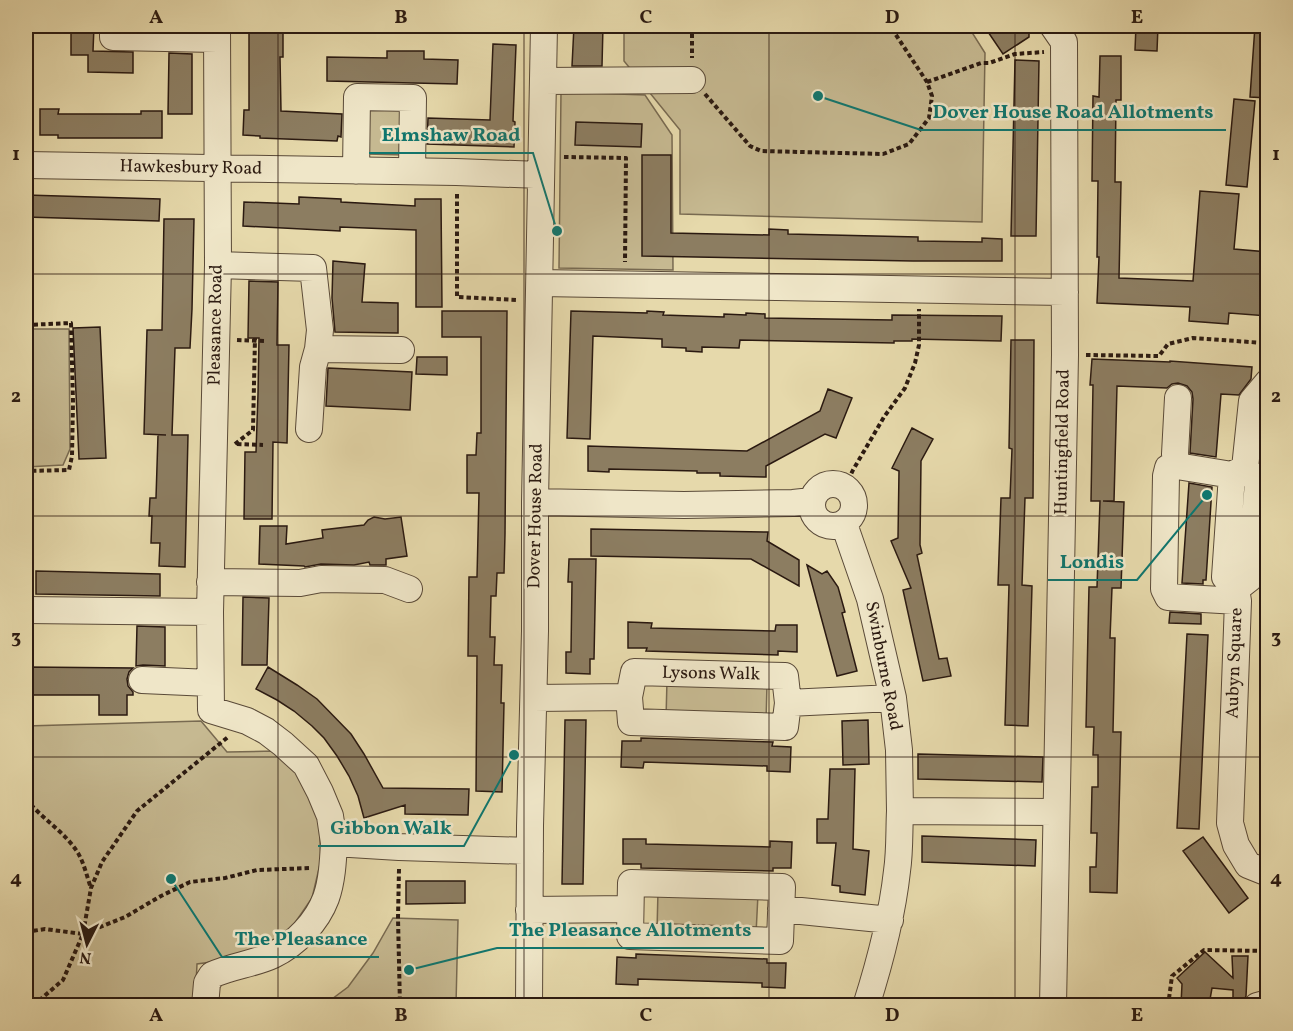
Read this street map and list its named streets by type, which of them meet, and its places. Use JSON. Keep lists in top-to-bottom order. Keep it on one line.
{"streets":{"street":["Hawkesbury Road","Pleasance Road","Huntingfield Road","Dover House Road","Aubyn Square","Swinburne Road","Lysons Walk"]},"crossings":[["Hawkesbury Road","Pleasance Road"],["Hawkesbury Road","Dover House Road"]],"places":["Dover House Road Allotments","Elmshaw Road","Londis","Gibbon Walk","The Pleasance","The Pleasance Allotments"],"north":"bottom","grid":{"columns":["A","B","C","D","E"],"rows":["1","2","3","4"]}}
